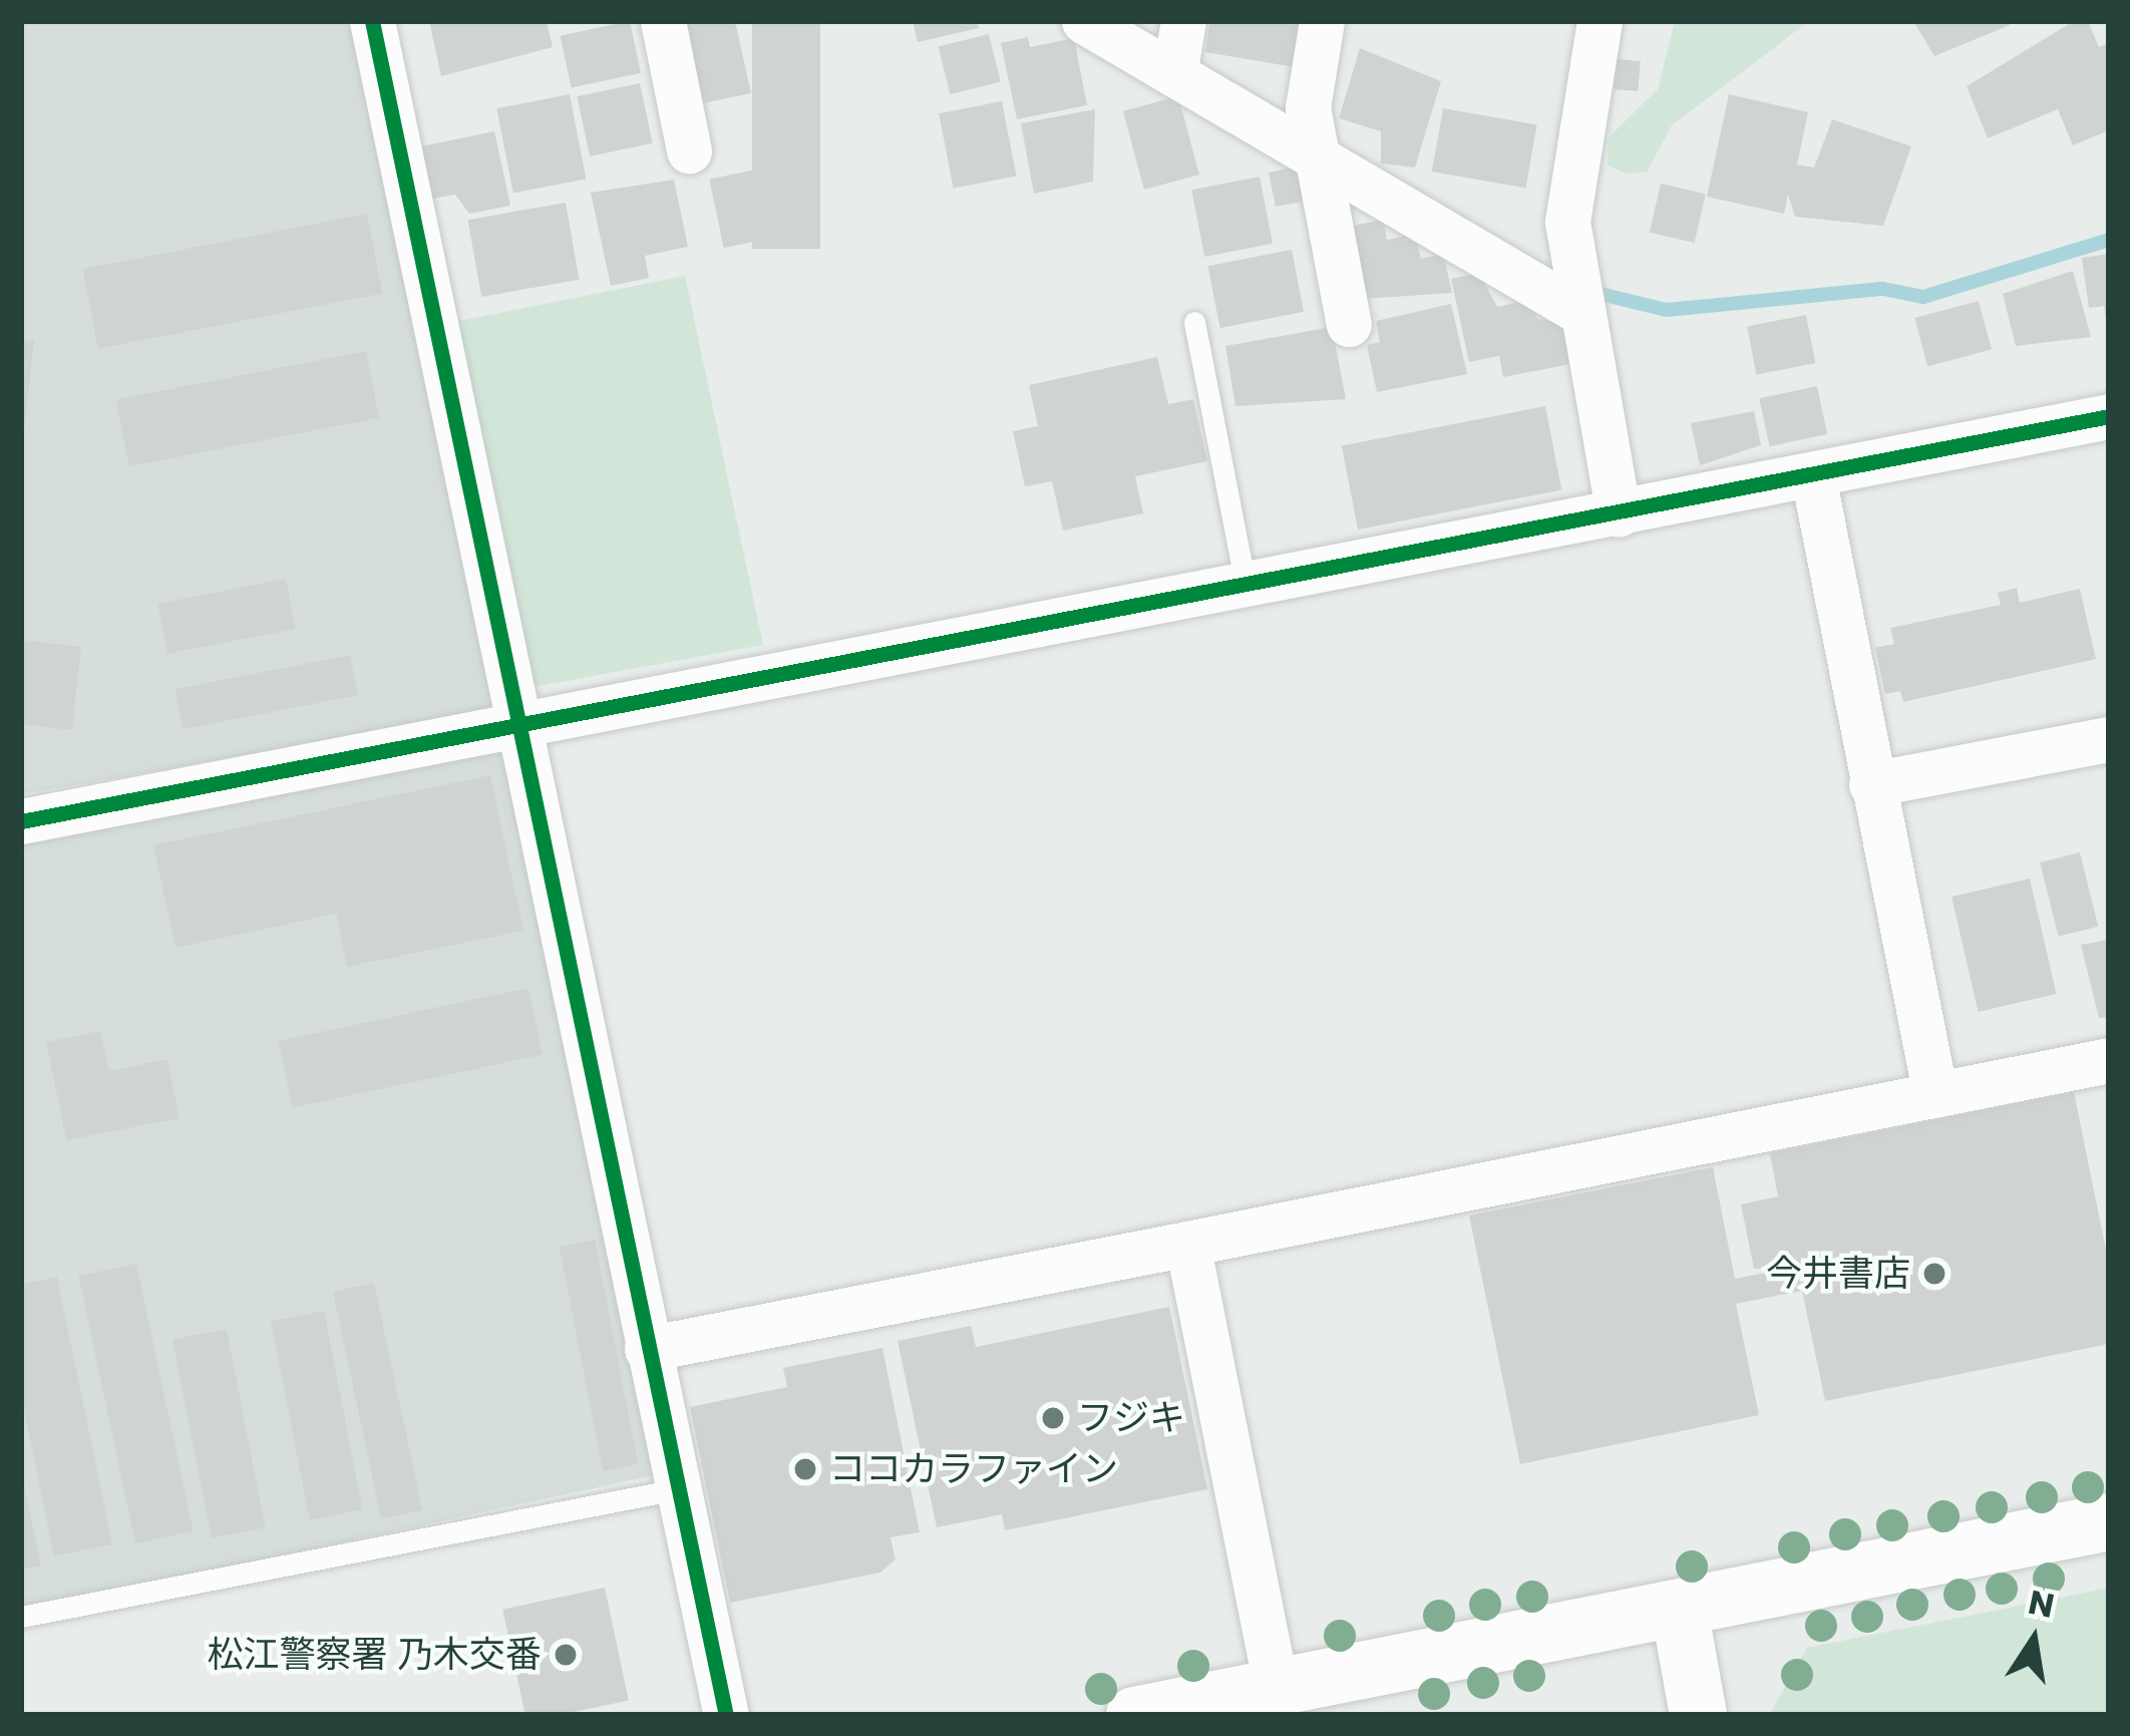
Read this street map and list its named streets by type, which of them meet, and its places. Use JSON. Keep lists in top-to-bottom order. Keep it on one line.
{"places":["今井書店","フジキ","ココカラファイン","松江警察署 乃木交番"],"north":"top"}
